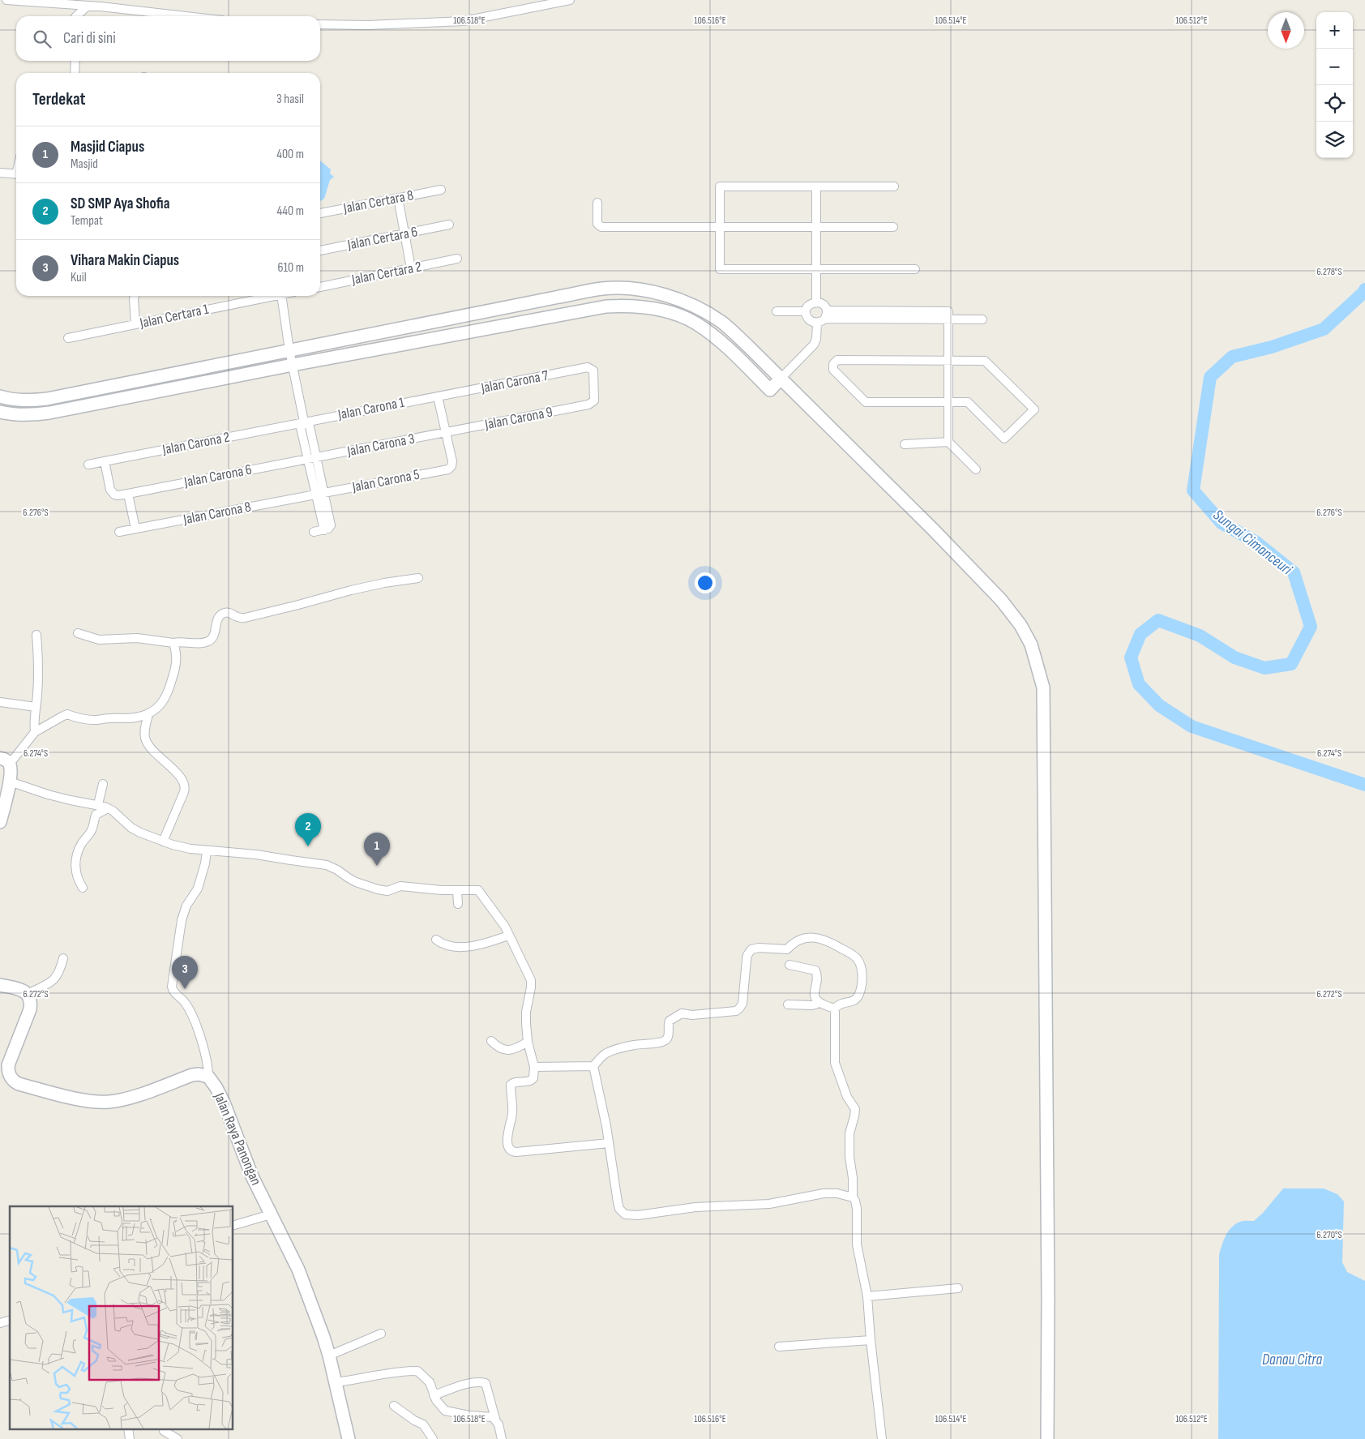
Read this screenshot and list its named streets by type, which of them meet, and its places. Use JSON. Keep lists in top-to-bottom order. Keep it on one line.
{"streets":{"street":["Jalan Certara 8","Jalan Certara 6","Jalan Certara 2","Jalan Certara 1","Jalan Carona 7","Jalan Carona 1","Jalan Carona 9","Jalan Carona 2","Jalan Carona 3","Jalan Carona 6","Jalan Carona 5","Jalan Carona 8","Jalan Raya Panongan"]},"crossings":[["Jalan Carona 7","Jalan Carona 1"],["Jalan Carona 7","Jalan Carona 9"],["Jalan Carona 1","Jalan Carona 2"],["Jalan Carona 9","Jalan Carona 3"],["Jalan Carona 9","Jalan Carona 5"],["Jalan Carona 3","Jalan Carona 6"],["Jalan Carona 3","Jalan Carona 5"],["Jalan Carona 5","Jalan Carona 8"]],"water":["Sungai Cimanceuri","Danau Citra"],"north":"bottom","page":{"map_buttons":["+","−"],"search":"Cari di sini","heading":["Terdekat","3 hasil"],"list":[{"mark":"1","name":"Masjid Ciapus","note":"Masjid","value":"400 m"},{"mark":"2","name":"SD SMP Aya Shofia","note":"Tempat","value":"440 m"},{"mark":"3","name":"Vihara Makin Ciapus","note":"Kuil","value":"610 m"}],"pins":["2","1","3"]},"coordinates":["106.518°E","106.516°E","106.514°E","106.512°E","6.278°S","6.276°S","6.274°S","6.272°S","6.270°S"]}
